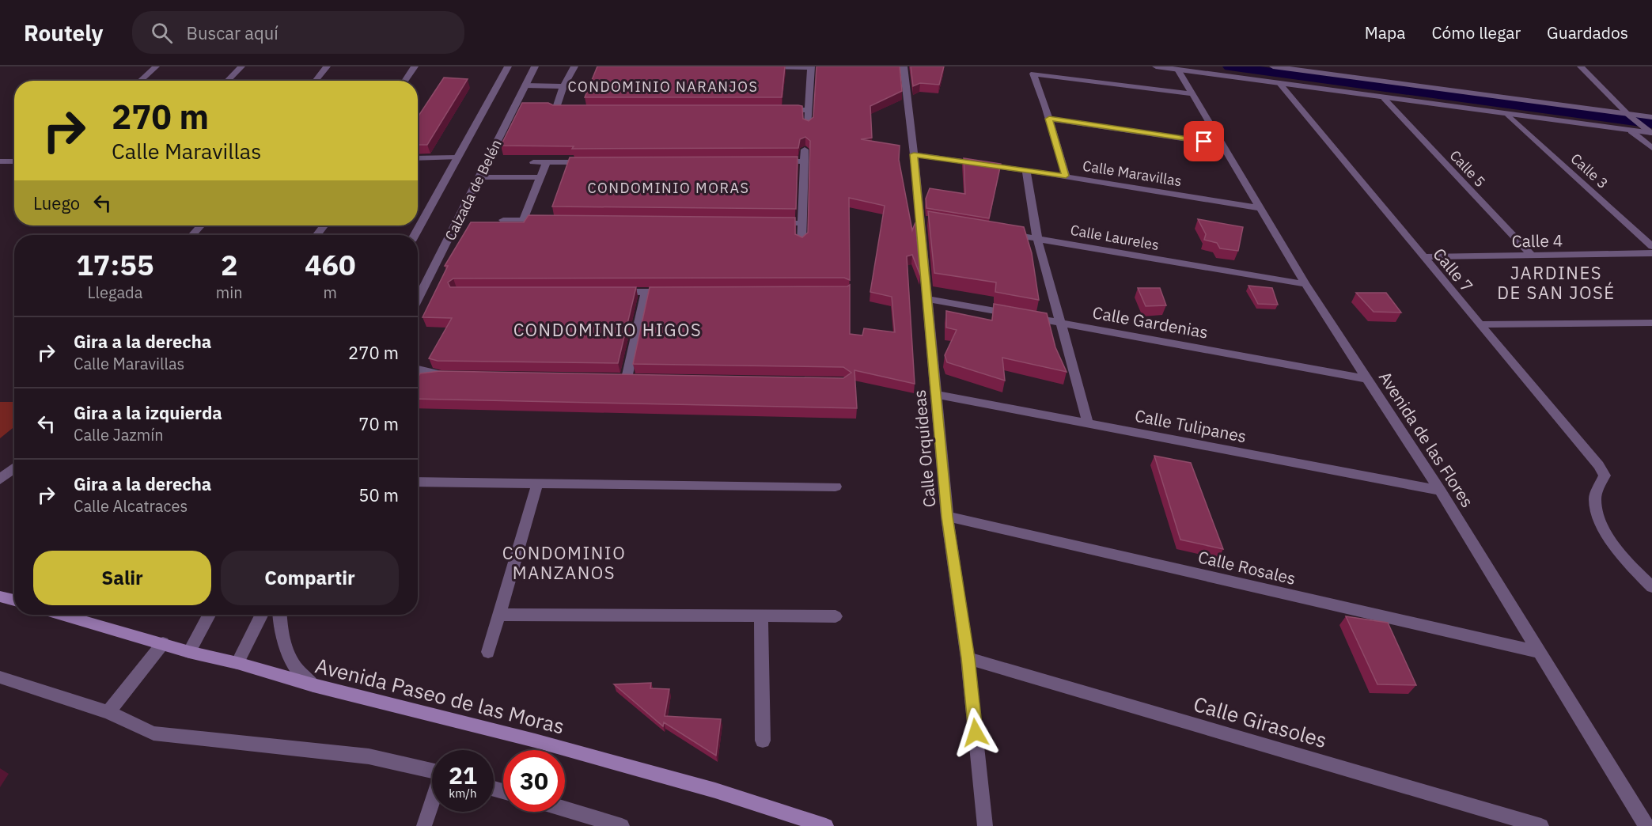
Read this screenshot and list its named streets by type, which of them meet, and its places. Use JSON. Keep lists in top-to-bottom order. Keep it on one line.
{"streets":{"main road":["Avenida Paseo de las Moras"],"street":["Calle 5","Calle 3","Calle Maravillas","Calzada de Belén","Calle Laureles","Calle 4","Calle 7","Calle Gardenias","Calle Tulipanes","Avenida de las Flores","Calle Orquídeas","Calle Rosales","Calle Girasoles"]},"crossings":[["Calle 5","Calle 4"],["Calle Maravillas","Avenida de las Flores"],["Calle Maravillas","Calle Orquídeas"],["Calle Laureles","Avenida de las Flores"],["Calle 4","Calle 7"],["Calle Gardenias","Avenida de las Flores"],["Calle Gardenias","Calle Orquídeas"],["Calle Tulipanes","Avenida de las Flores"],["Calle Tulipanes","Calle Orquídeas"],["Avenida de las Flores","Calle Rosales"],["Calle Orquídeas","Calle Rosales"],["Calle Orquídeas","Calle Girasoles"]],"districts":["CONDOMINIO NARANJOS","CONDOMINIO MORAS","JARDINES DE SAN JOSÉ","CONDOMINIO HIGOS","CONDOMINIO MANZANOS"],"page":{"header":"Routely","search":"Buscar aquí","nav":["Mapa","Cómo llegar","Guardados"],"turn":["270 m","Calle Maravillas"],"then":"Luego","eta":["17:55","Llegada","2","min","460","m"],"list":[{"name":"Gira a la derecha","note":"Calle Maravillas","value":"270 m"},{"name":"Gira a la izquierda","note":"Calle Jazmín","value":"70 m"},{"name":"Gira a la derecha","note":"Calle Alcatraces","value":"50 m"}],"buttons":["Salir","Compartir"],"speed":"21 km/h","limit":"30"}}
